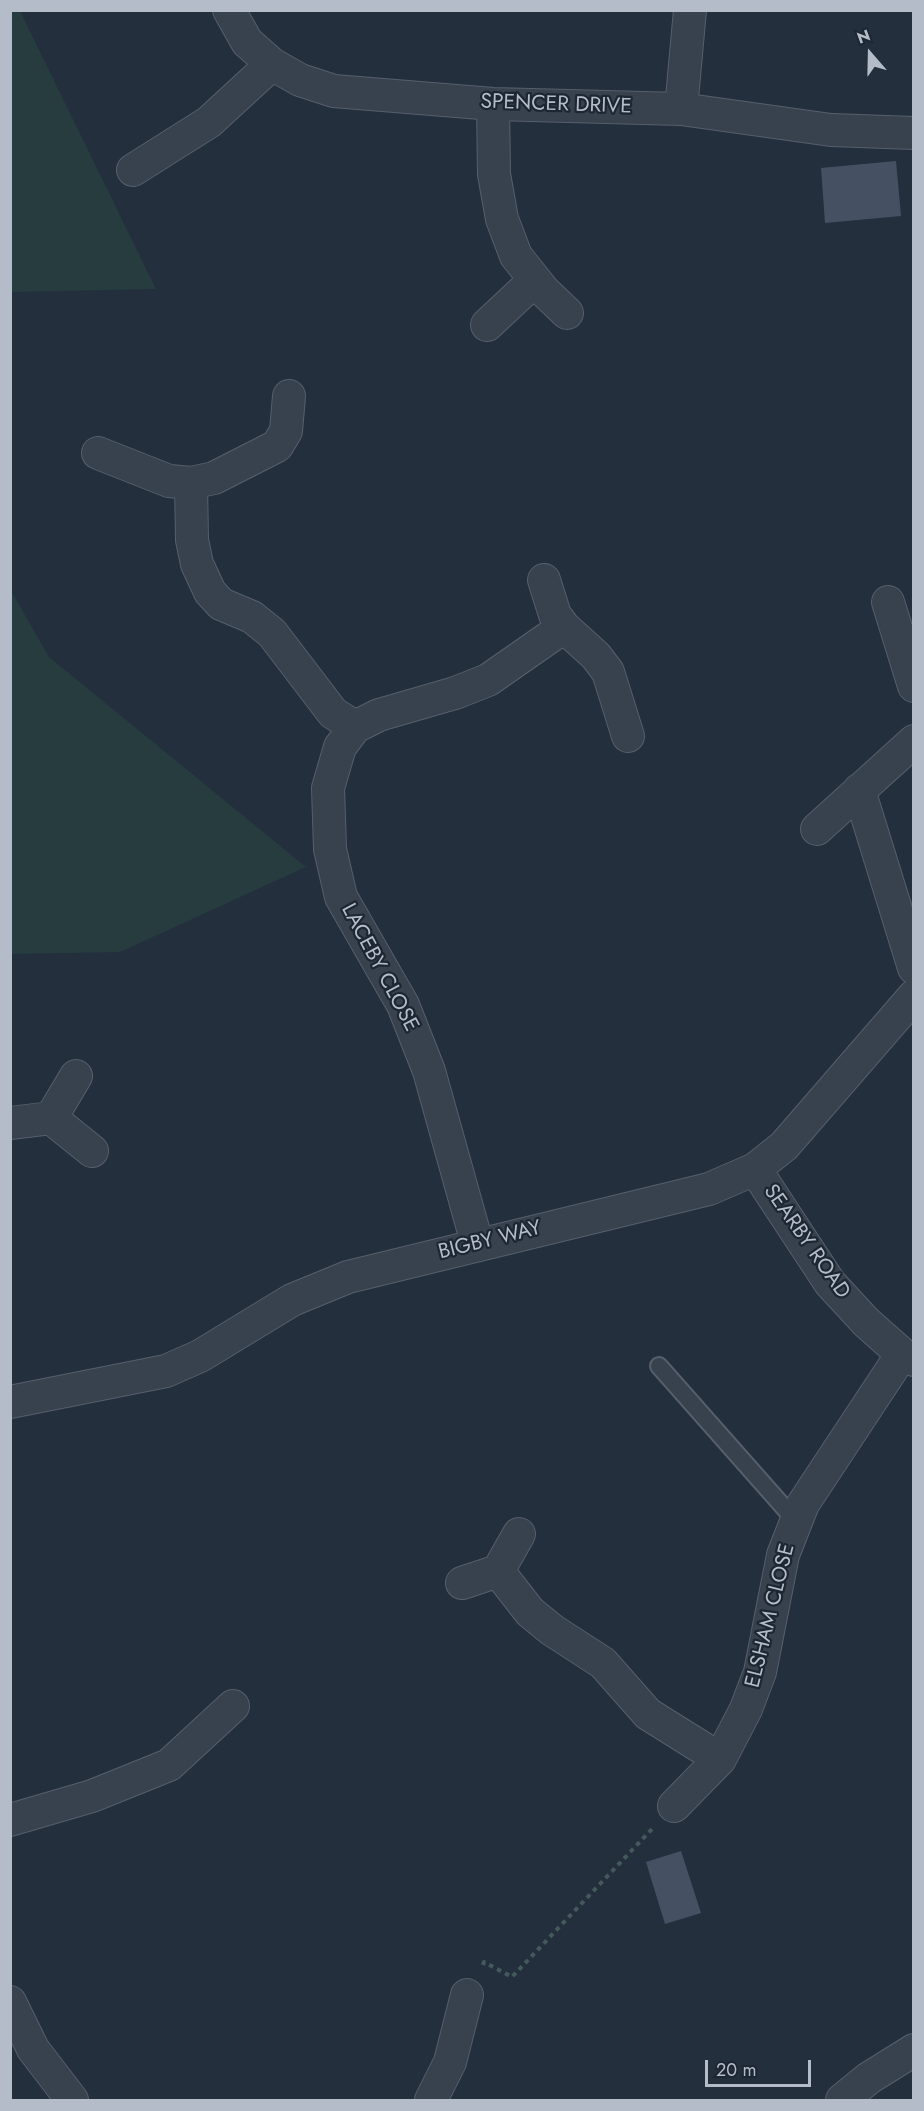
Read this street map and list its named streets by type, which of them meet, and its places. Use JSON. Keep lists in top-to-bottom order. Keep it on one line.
{"streets":{"street":["SPENCER DRIVE","LACEBY CLOSE","BIGBY WAY","SEARBY ROAD","ELSHAM CLOSE"]},"crossings":[["LACEBY CLOSE","BIGBY WAY"],["BIGBY WAY","SEARBY ROAD"],["SEARBY ROAD","ELSHAM CLOSE"]],"scale_bar":"20 m","north":"top"}
